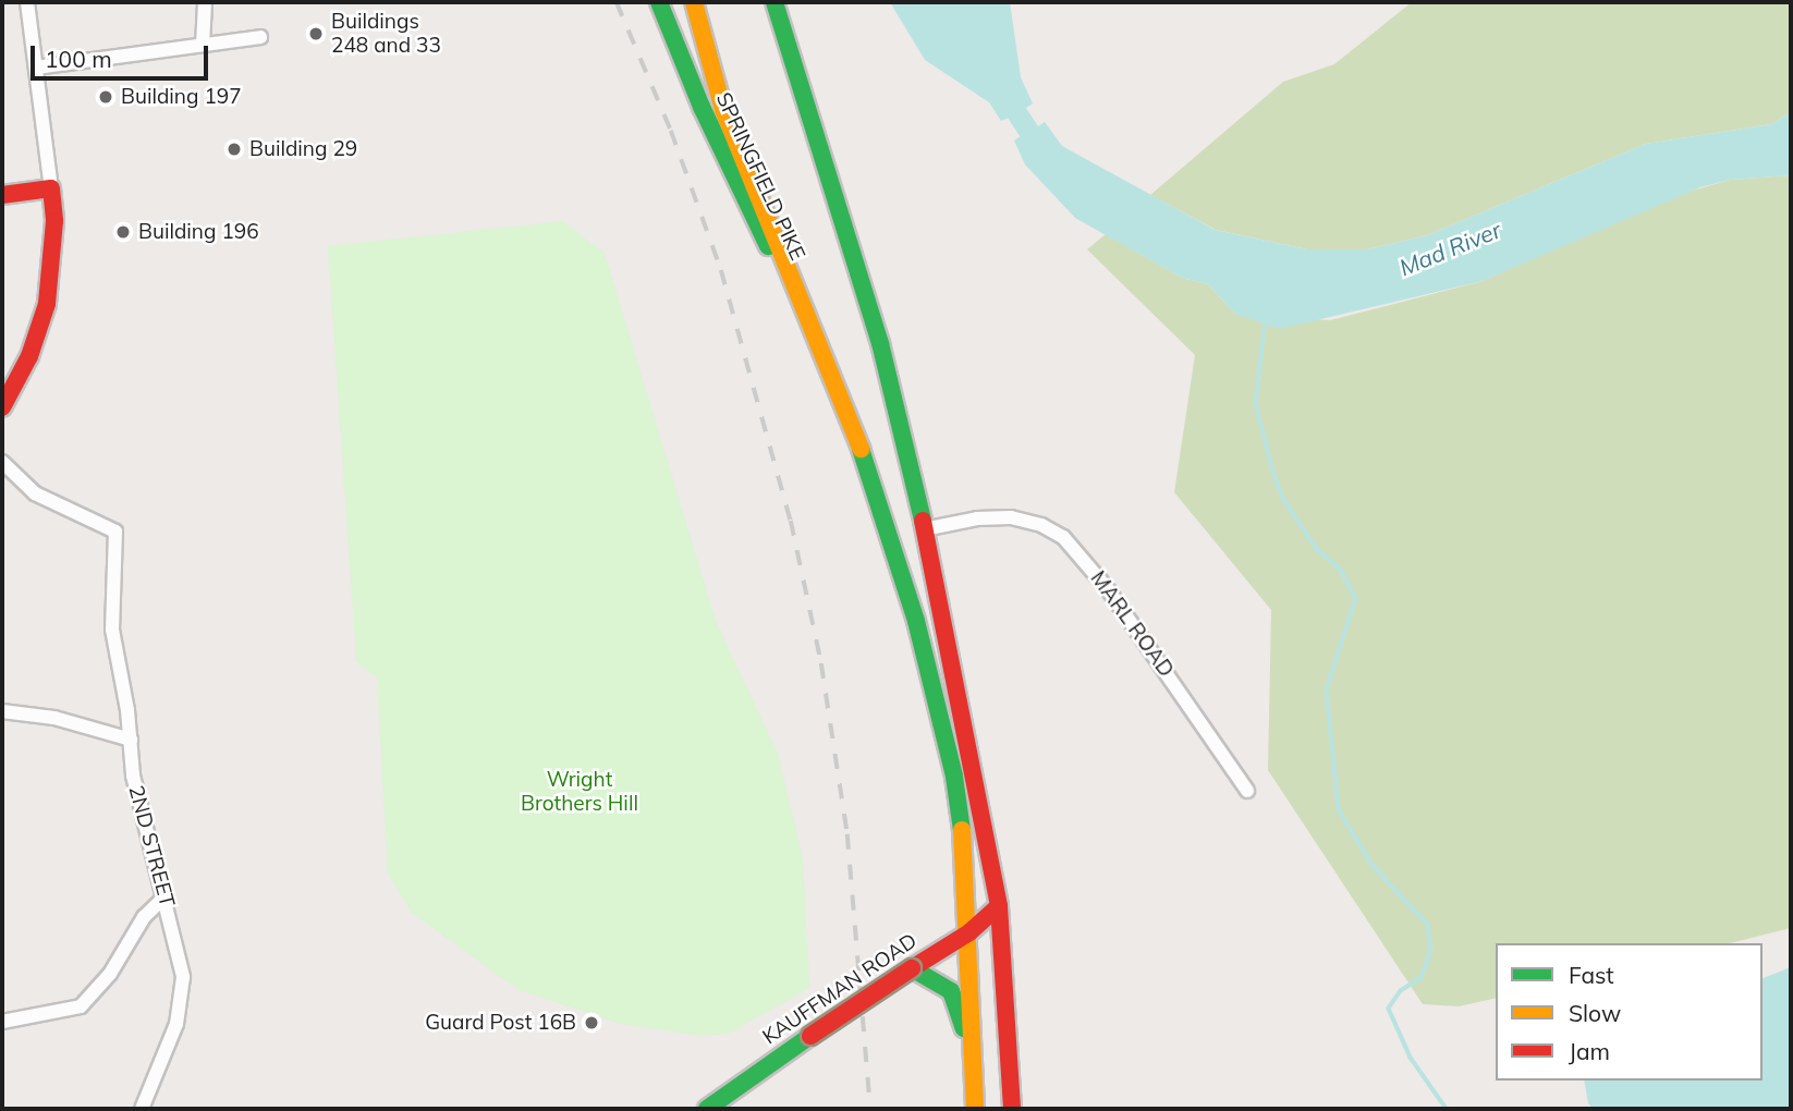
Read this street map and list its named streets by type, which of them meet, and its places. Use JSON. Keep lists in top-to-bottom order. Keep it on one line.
{"streets":{"main road":["SPRINGFIELD PIKE","KAUFFMAN ROAD"],"street":["MARL ROAD","2ND STREET"]},"water":["Mad River"],"parks":["Wright Brothers Hill"],"places":["Buildings 248 and 33","Building 197","Building 29","Building 196","Guard Post 16B"],"legend":["Fast","Slow","Jam"],"scale_bar":"100 m"}
